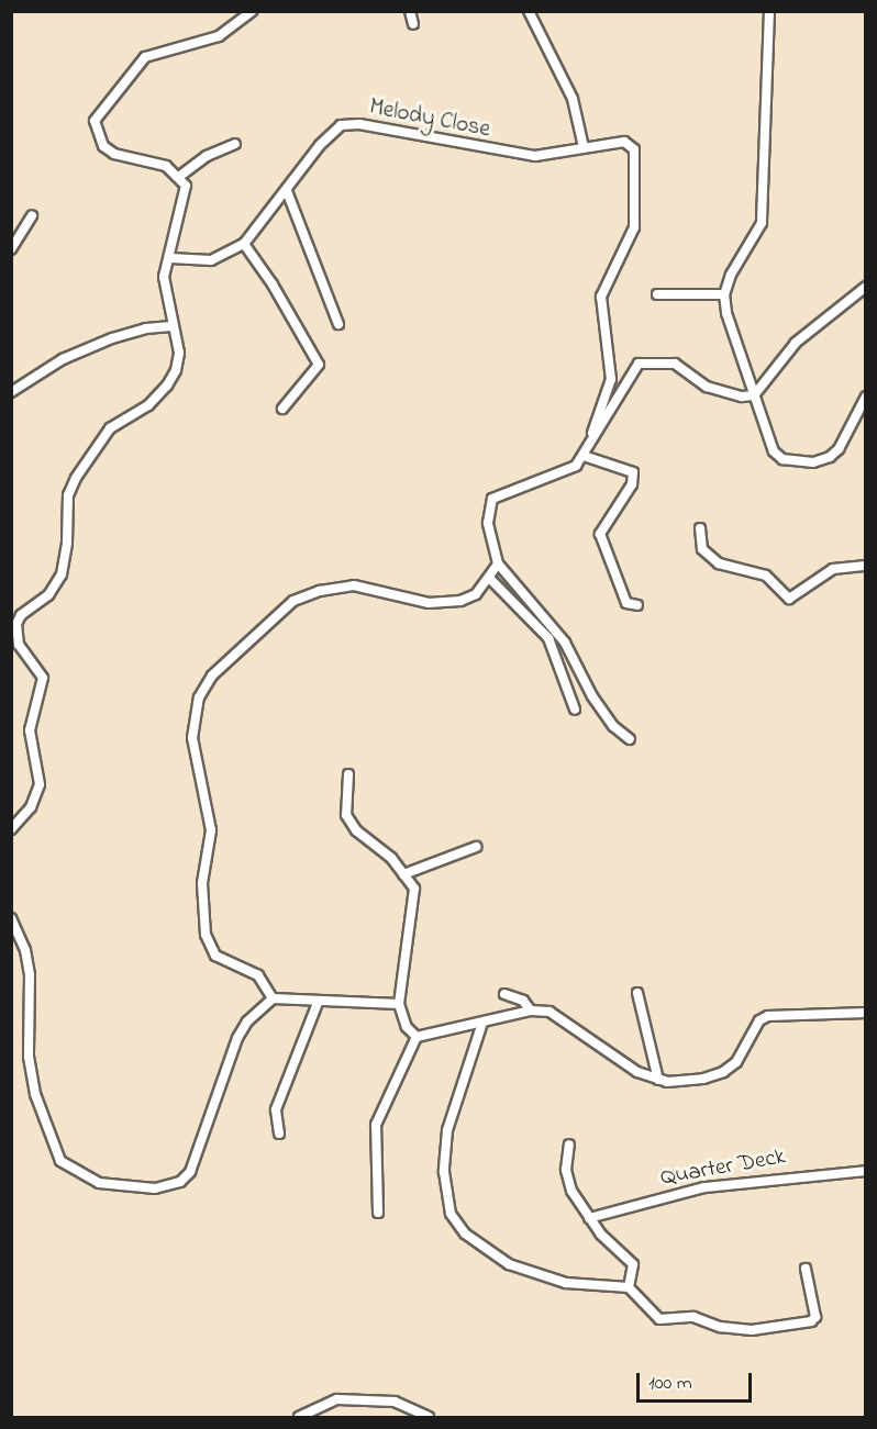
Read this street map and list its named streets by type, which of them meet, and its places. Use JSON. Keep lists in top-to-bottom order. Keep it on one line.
{"streets":{"street":["Melody Close","Quarter Deck"]},"scale_bar":"100 m"}
